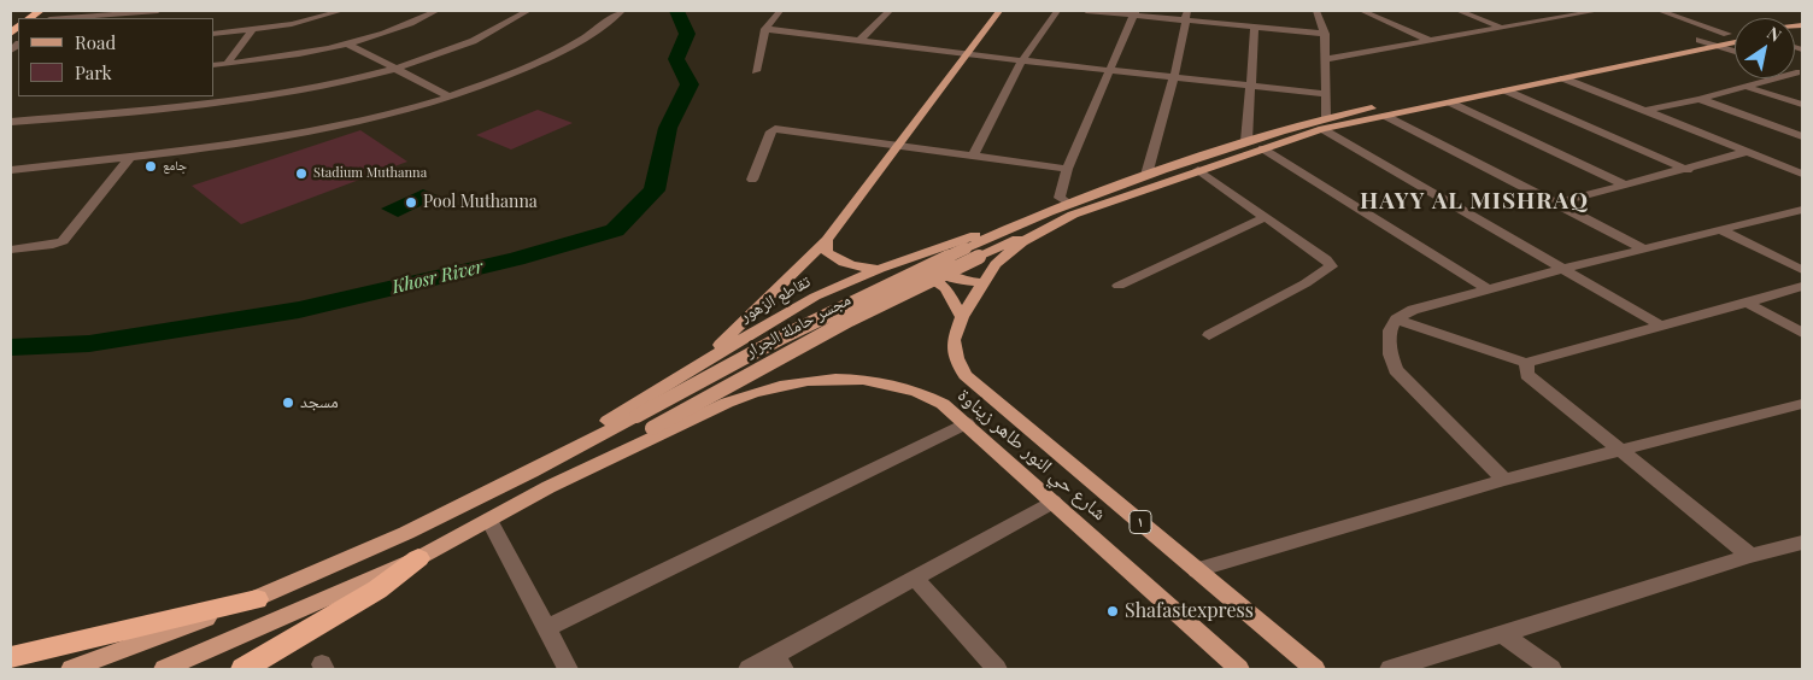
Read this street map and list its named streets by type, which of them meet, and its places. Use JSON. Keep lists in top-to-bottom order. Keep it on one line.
{"streets":{"main road":["تقاطع الزهور","مجسر حاملة الجرار","شارع حي النور طاهر زيناوة","١"]},"crossings":[["تقاطع الزهور","مجسر حاملة الجرار"]],"districts":["HAYY AL MISHRAQ"],"water":["Khosr River"],"places":["جامع","Stadium Muthanna","Pool Muthanna","مسجد","Shafastexpress"],"legend":["Road","Park"],"north":"top right"}
